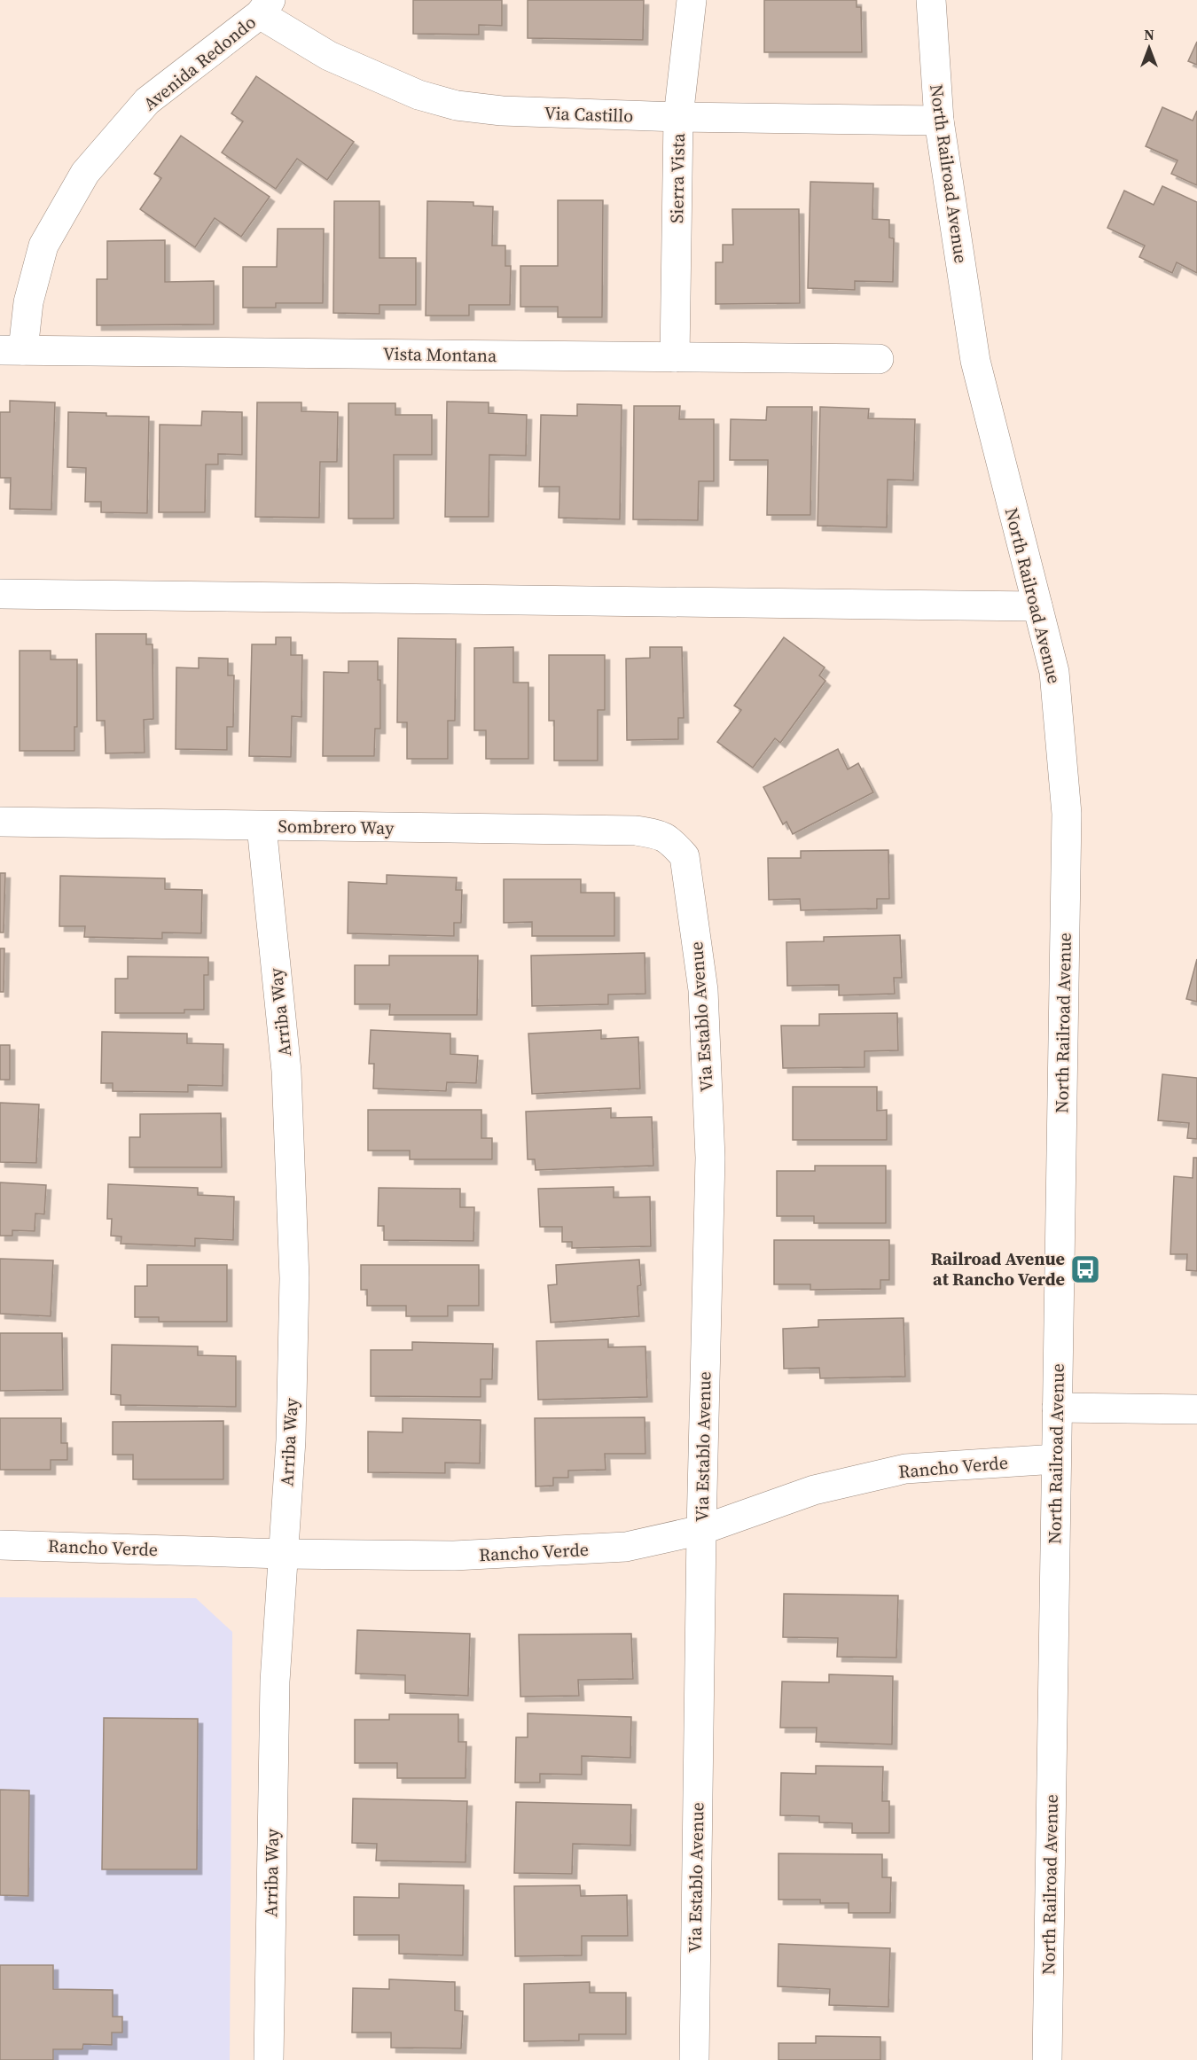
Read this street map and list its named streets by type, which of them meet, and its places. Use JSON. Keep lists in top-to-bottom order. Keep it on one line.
{"streets":{"street":["Avenida Redondo","Via Castillo","North Railroad Avenue","Sierra Vista","Vista Montana","Sombrero Way","Arriba Way","Via Establo Avenue","Rancho Verde"]},"crossings":[["Avenida Redondo","Via Castillo"],["Avenida Redondo","Vista Montana"],["Via Castillo","North Railroad Avenue"],["Via Castillo","Sierra Vista"],["North Railroad Avenue","Rancho Verde"],["Sierra Vista","Vista Montana"],["Sombrero Way","Arriba Way"],["Sombrero Way","Via Establo Avenue"],["Arriba Way","Rancho Verde"],["Via Establo Avenue","Rancho Verde"]],"places":{"bus stop":["Railroad Avenue at Rancho Verde"]},"north":"top"}
